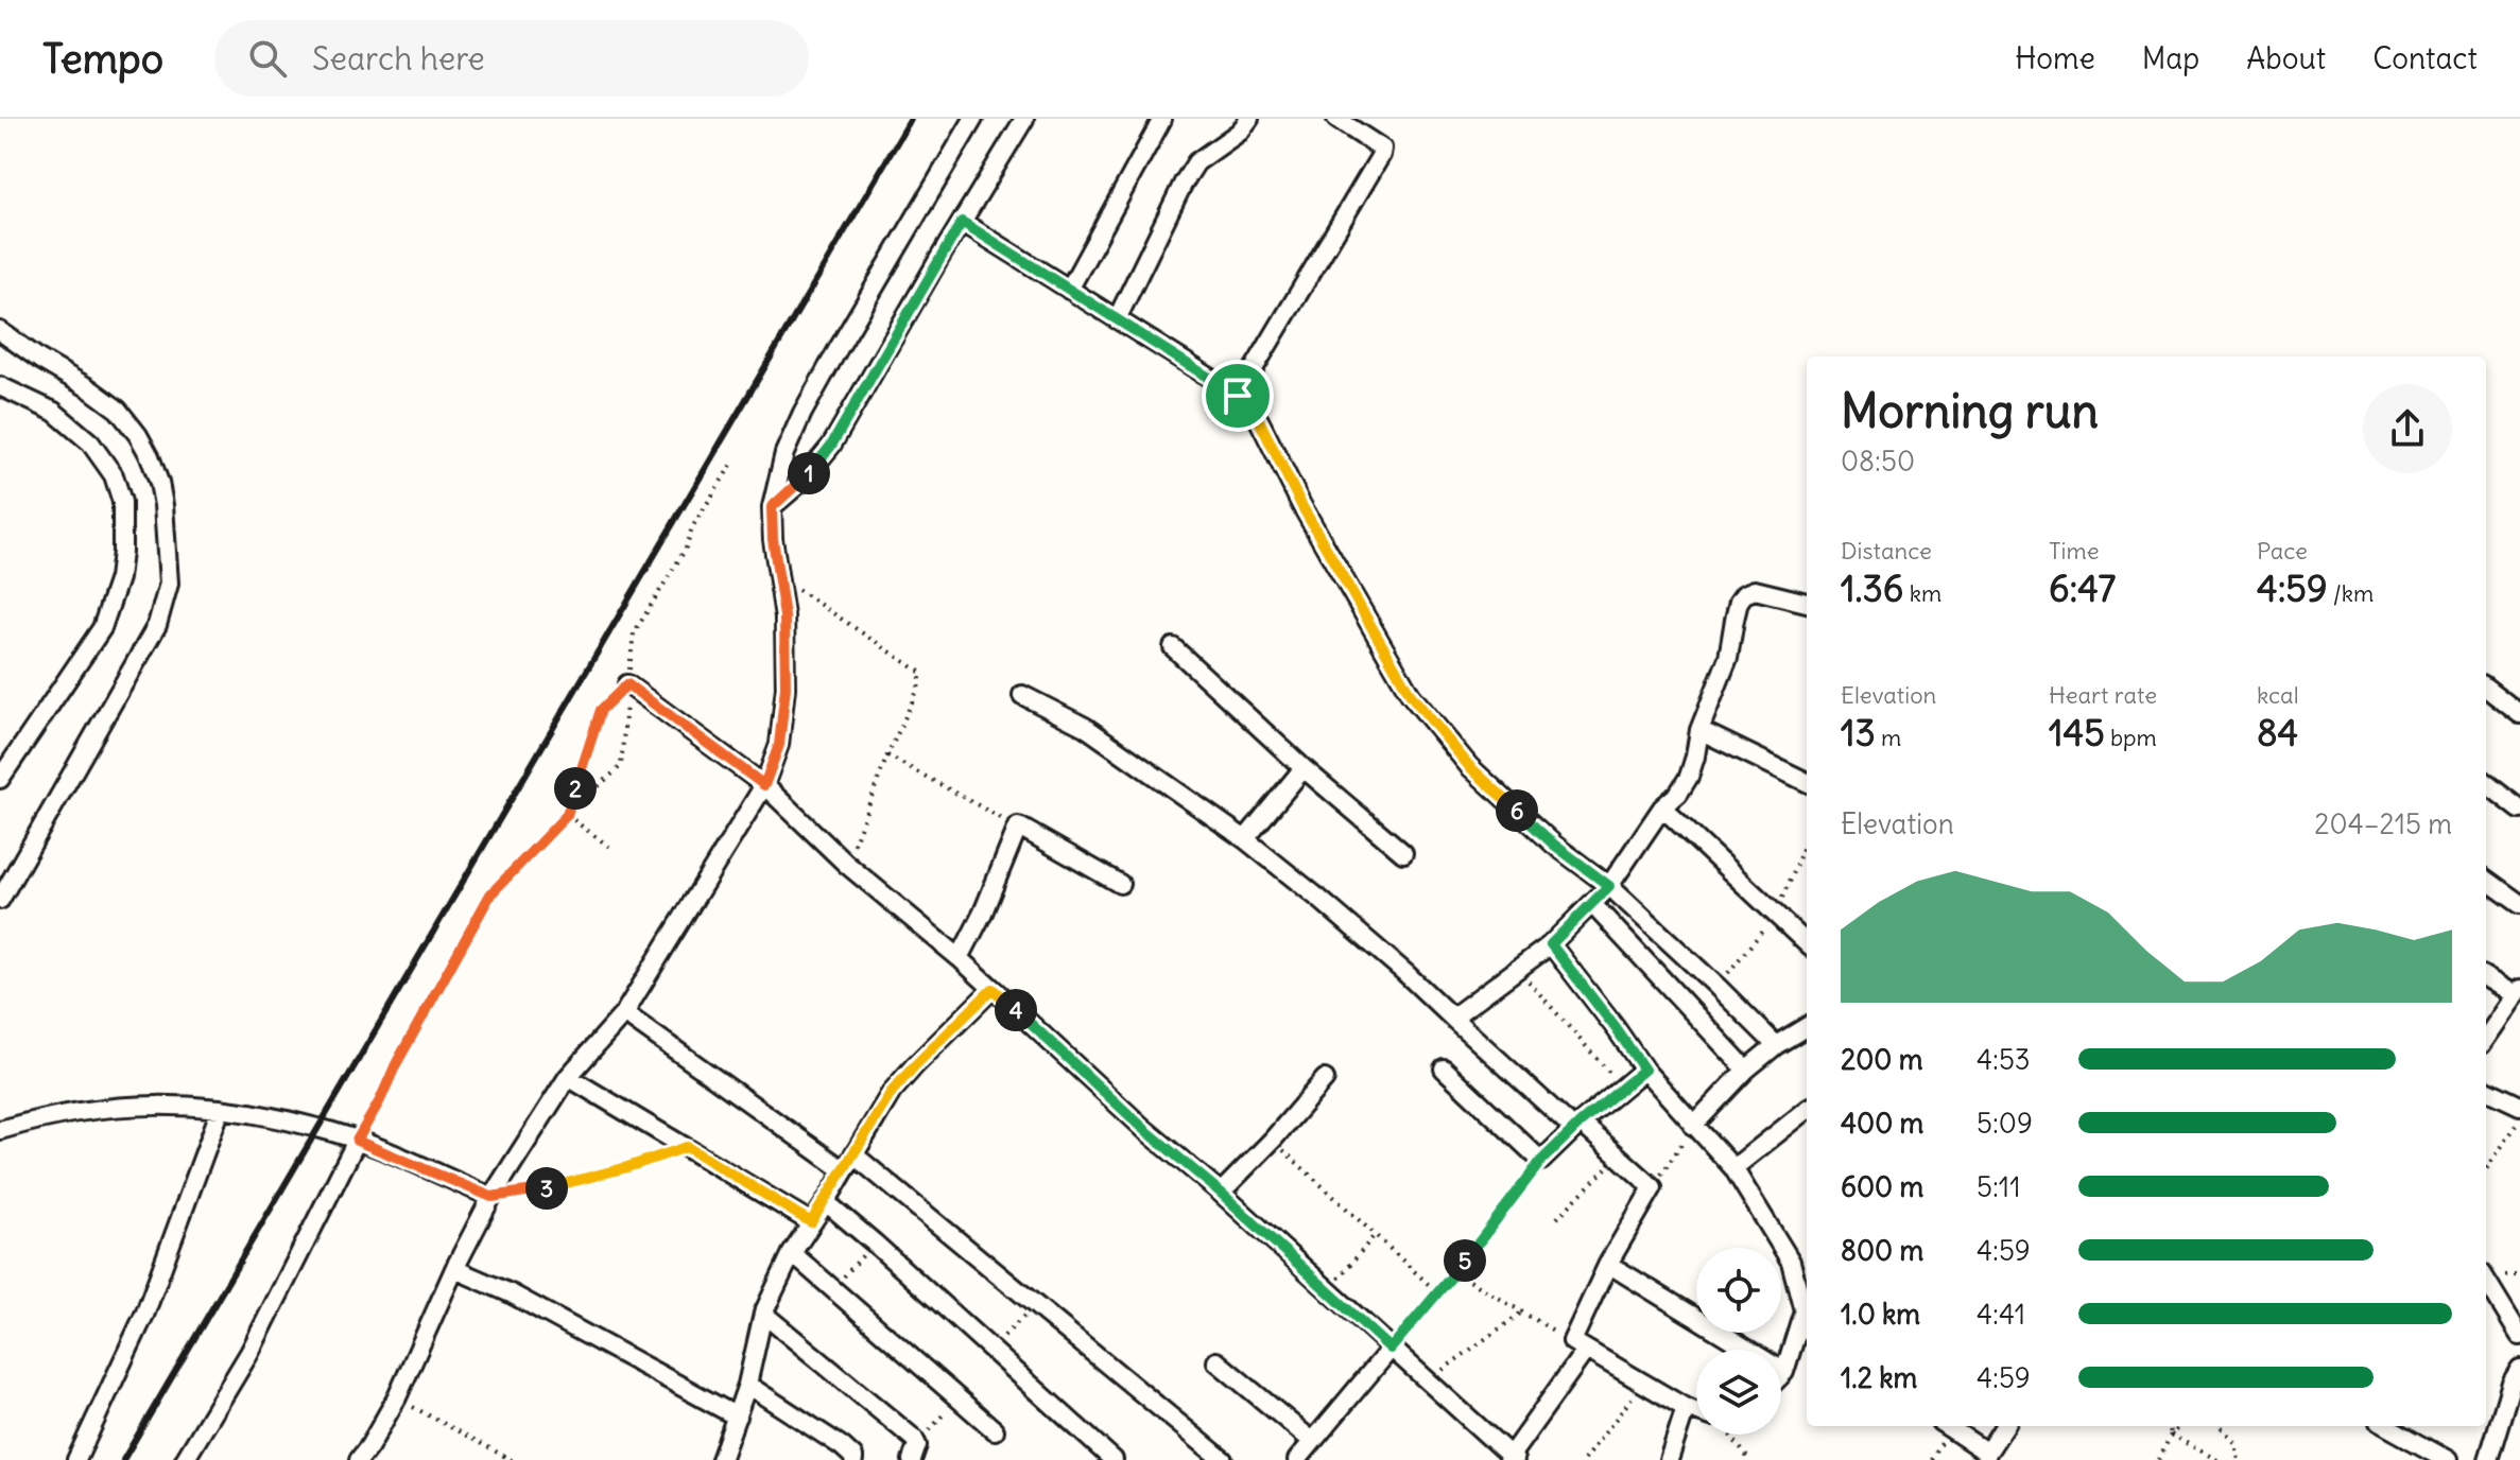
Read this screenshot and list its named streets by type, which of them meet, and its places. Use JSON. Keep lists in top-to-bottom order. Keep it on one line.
{"page":{"header":"Tempo","search":"Search here","nav":["Home","Map","About","Contact"],"heading":["Morning run","08:50"],"pins":["1","2","6","4","3","5"],"stats":[["Distance","1.36 km"],["Time","6:47"],["Pace","4:59 /km"],["Elevation","13 m"],["Heart rate","145 bpm"],["kcal","84"]],"chart":["Elevation","204–215 m"],"list":[{"name":"200 m","note":"4:53"},{"name":"400 m","note":"5:09"},{"name":"600 m","note":"5:11"},{"name":"800 m","note":"4:59"},{"name":"1.0 km","note":"4:41"},{"name":"1.2 km","note":"4:59"}]}}
